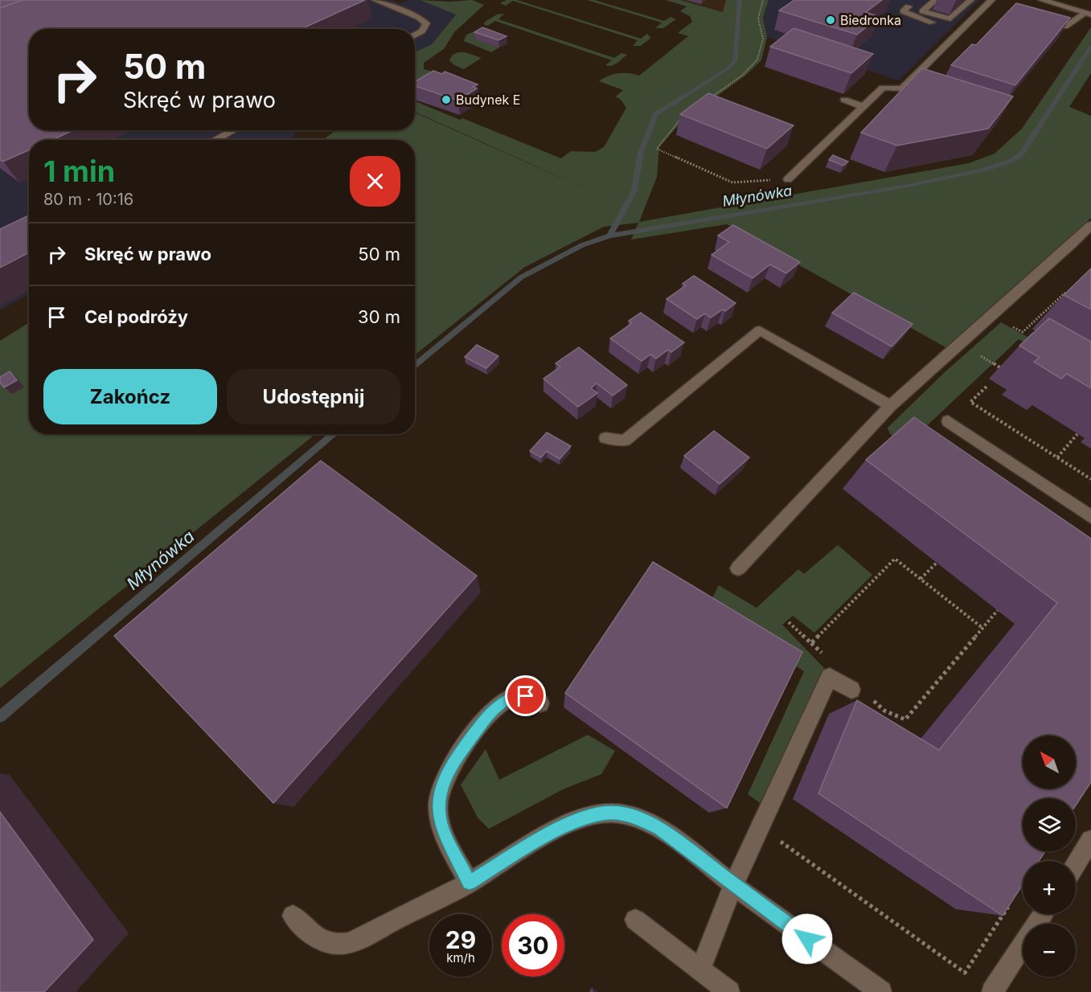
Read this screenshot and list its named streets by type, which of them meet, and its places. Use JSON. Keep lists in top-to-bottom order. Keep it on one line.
{"water":["Młynówka"],"places":["Biedronka","Budynek E"],"north":"top left","page":{"turn":["50 m","Skręć w prawo"],"heading":["1 min","80 m · 10:16"],"list":[{"name":"Skręć w prawo","value":"50 m"},{"name":"Cel podróży","value":"30 m"}],"buttons":["Zakończ","Udostępnij"],"map_buttons":["+","−"],"speed":"29 km/h","limit":"30"}}
